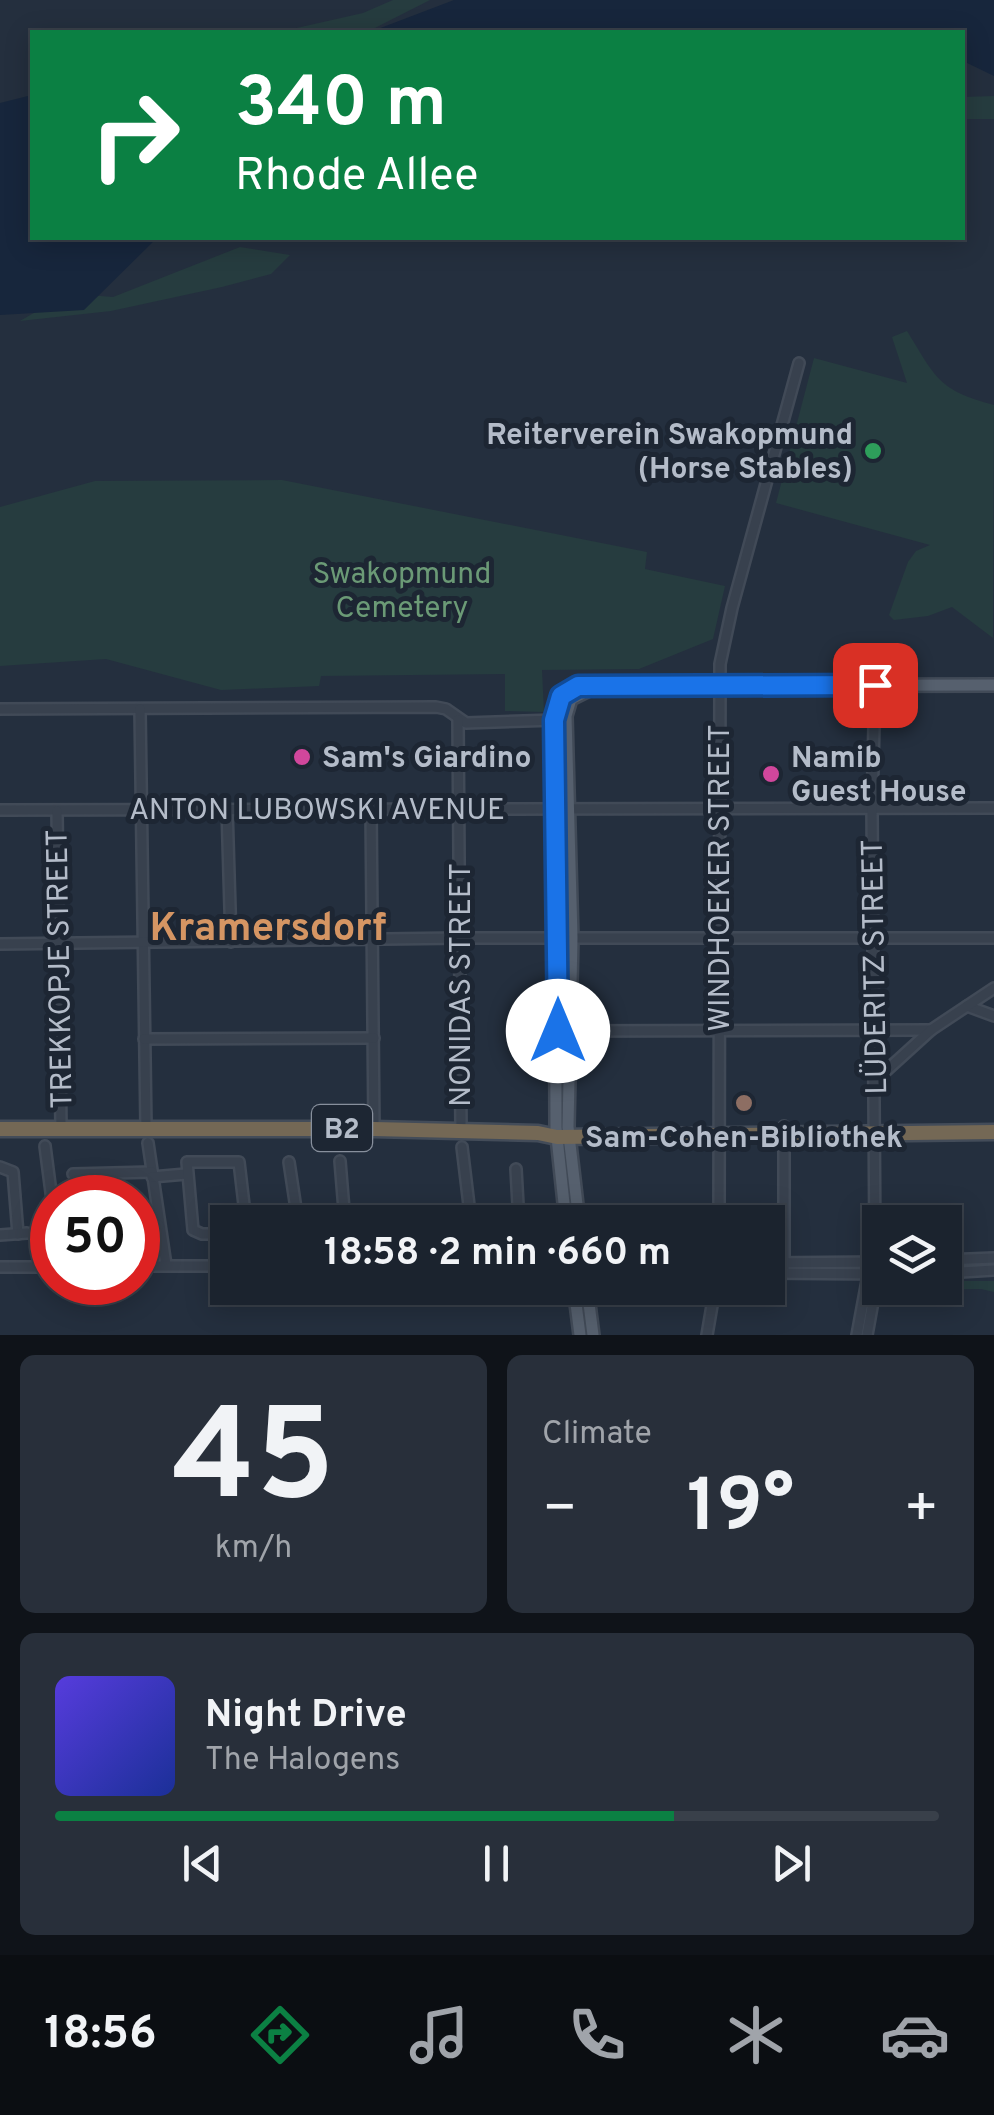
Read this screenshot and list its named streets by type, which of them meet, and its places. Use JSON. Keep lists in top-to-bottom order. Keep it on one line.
{"streets":{"highway":["B2"],"street":["ANTON LUBOWSKI AVENUE","WINDHOEKER STREET","LÜDERITZ STREET","TREKKOPJE STREET","NONIDAS STREET"]},"crossings":[["ANTON LUBOWSKI AVENUE","WINDHOEKER STREET"],["ANTON LUBOWSKI AVENUE","LÜDERITZ STREET"],["ANTON LUBOWSKI AVENUE","TREKKOPJE STREET"],["ANTON LUBOWSKI AVENUE","NONIDAS STREET"],["WINDHOEKER STREET","B2"],["LÜDERITZ STREET","B2"],["TREKKOPJE STREET","B2"],["NONIDAS STREET","B2"]],"districts":["Kramersdorf"],"parks":["Swakopmund Cemetery"],"places":["Reiterverein Swakopmund (Horse Stables)","Sam's Giardino","Namib Guest House","Sam-Cohen-Bibliothek"],"page":{"turn":["340 m","Rhode Allee"],"limit":"50","trip":"18:58 · 2 min · 660 m","tile":[["45","km/h"],"Climate"],"heat":["−","19°","+"],"song":["Night Drive","The Halogens"],"tabs":"18:56"}}
